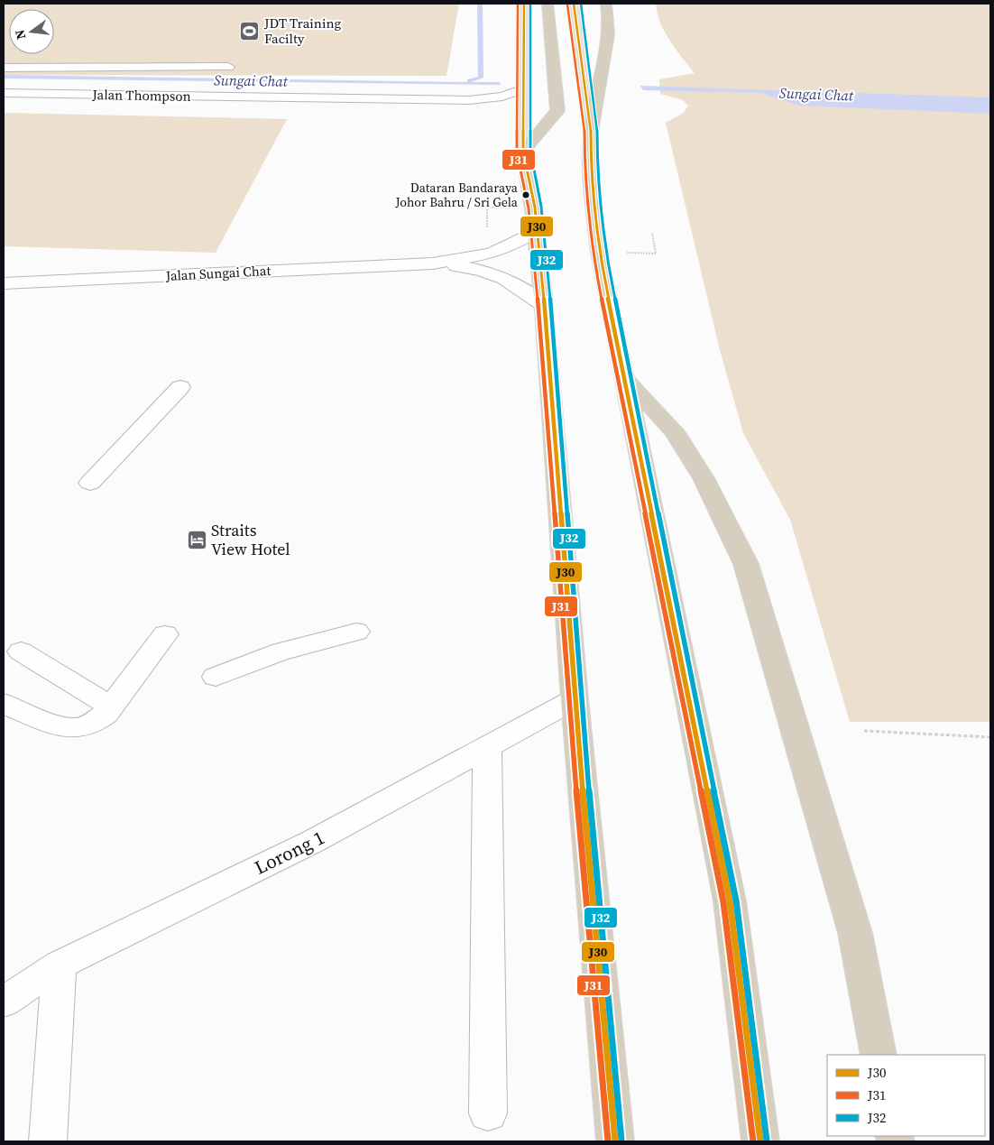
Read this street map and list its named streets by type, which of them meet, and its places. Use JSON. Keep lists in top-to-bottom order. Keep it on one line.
{"streets":{"street":["Jalan Thompson","Jalan Sungai Chat","Lorong 1"]},"water":["Sungai Chat"],"places":{"sports":["JDT Training Facilty"],"other":["Dataran Bandaraya Johor Bahru / Sri Gela"],"hotel":["Straits View Hotel"]},"lines":["transit line J30","transit line J31","transit line J32"],"legend":["J30","J31","J32"],"north":"left"}
